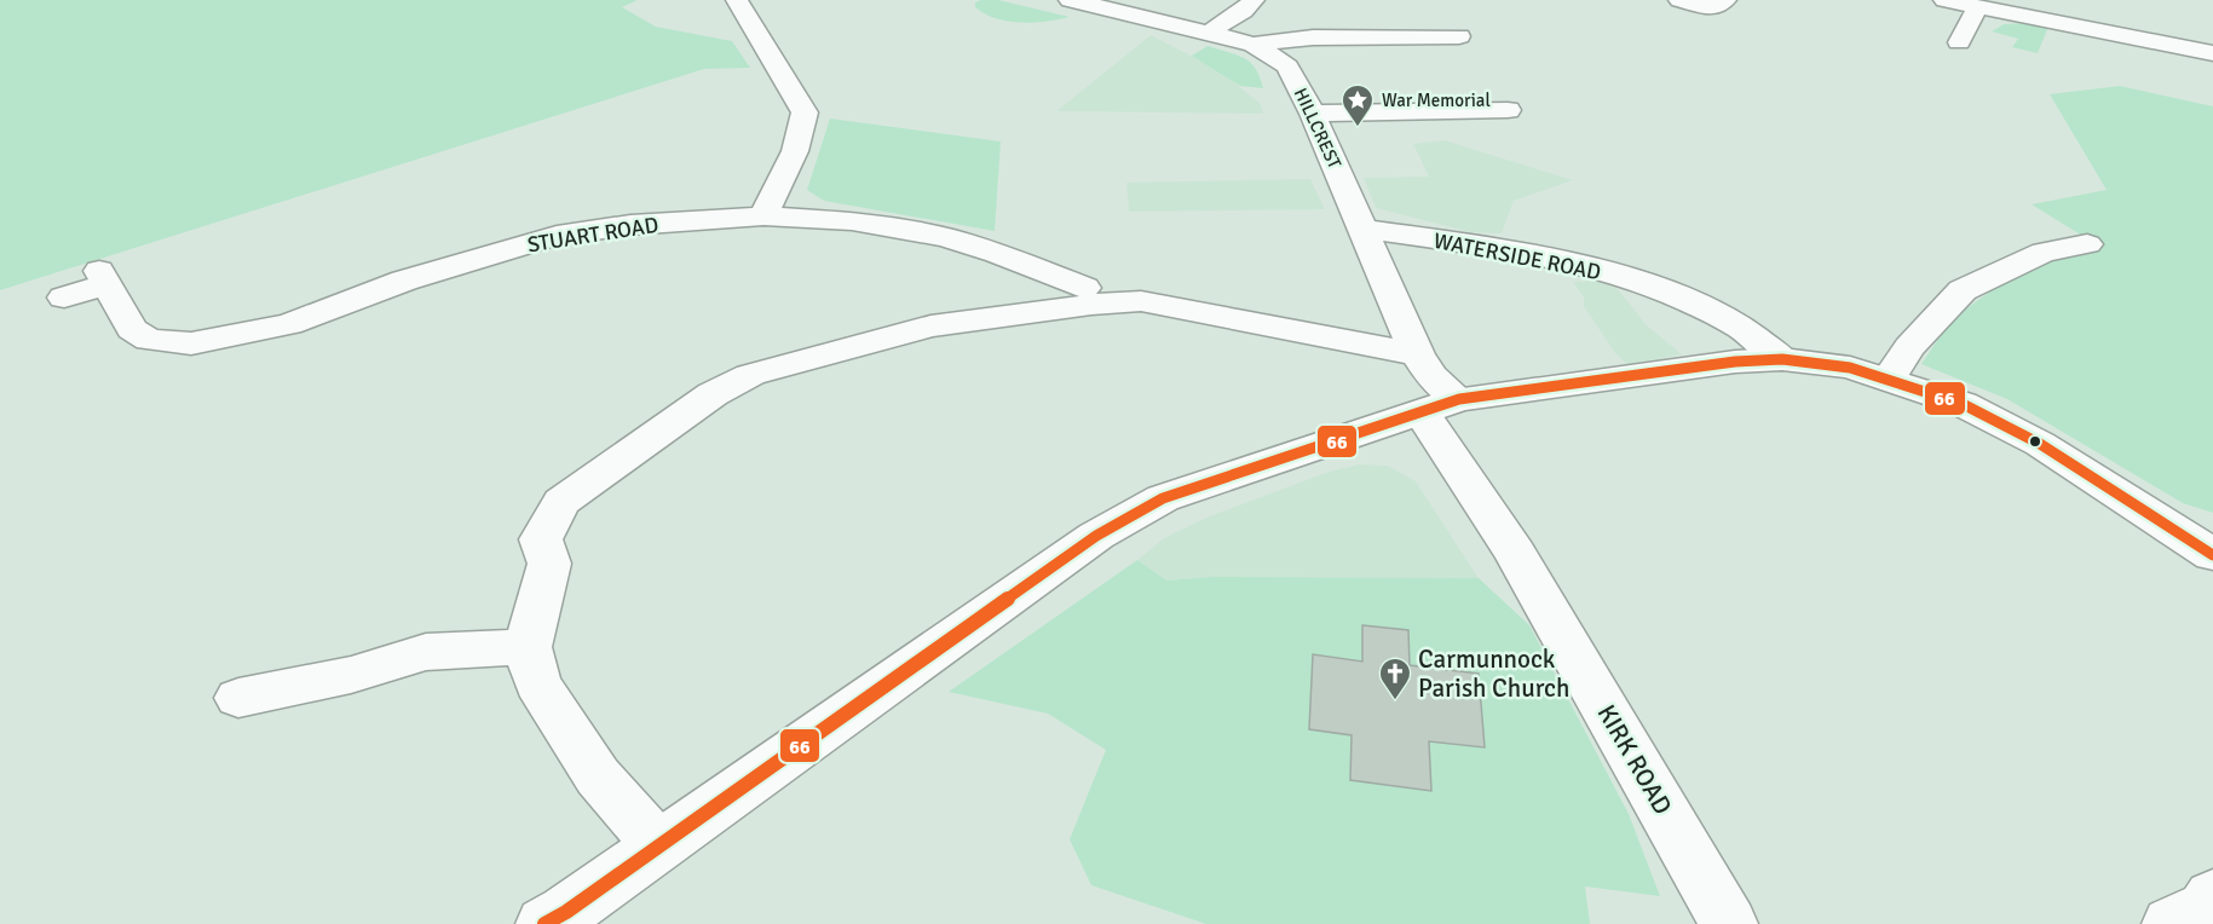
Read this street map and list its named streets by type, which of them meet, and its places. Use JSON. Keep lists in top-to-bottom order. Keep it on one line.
{"streets":{"street":["HILLCREST","STUART ROAD","WATERSIDE ROAD","KIRK ROAD"]},"crossings":[["HILLCREST","WATERSIDE ROAD"],["HILLCREST","KIRK ROAD"],["WATERSIDE ROAD","KIRK ROAD"]],"places":{"place":["War Memorial"],"church":["Carmunnock Parish Church"]},"lines":["transit line 66"]}
